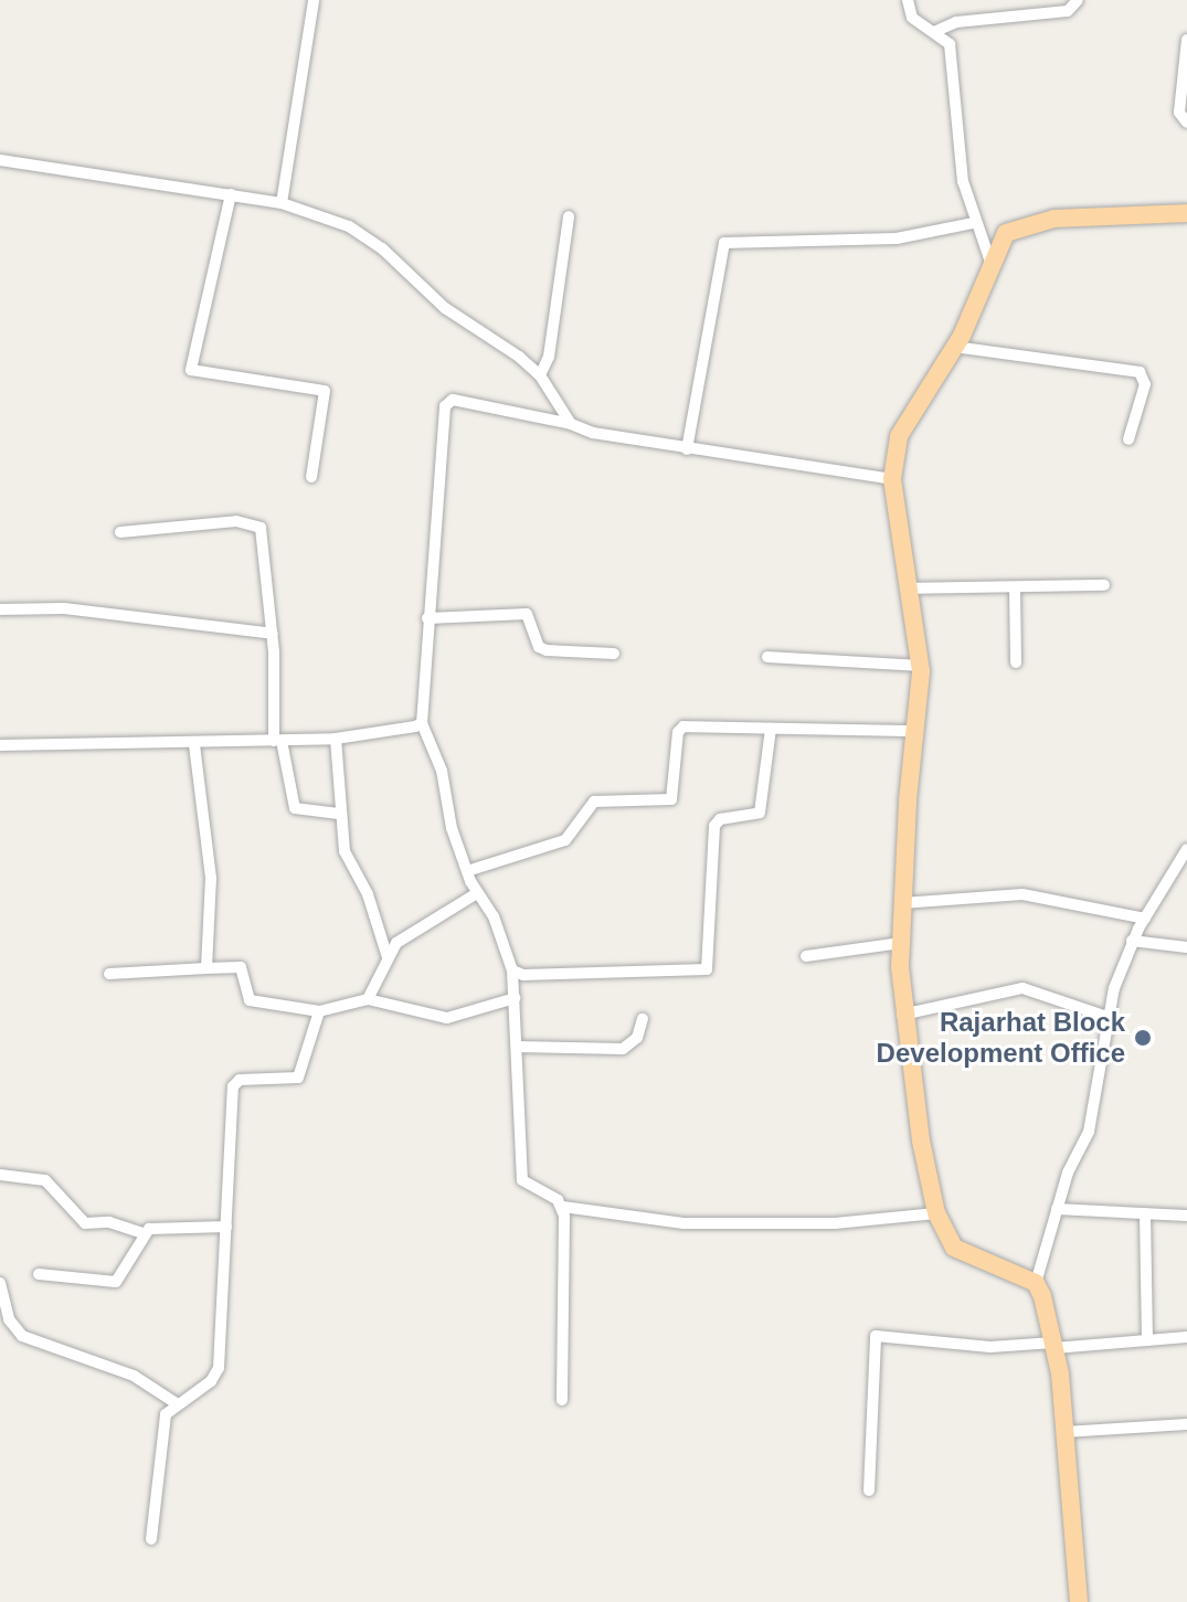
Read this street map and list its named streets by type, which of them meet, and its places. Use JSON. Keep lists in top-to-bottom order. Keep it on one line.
{"places":["Rajarhat Block Development Office"]}
